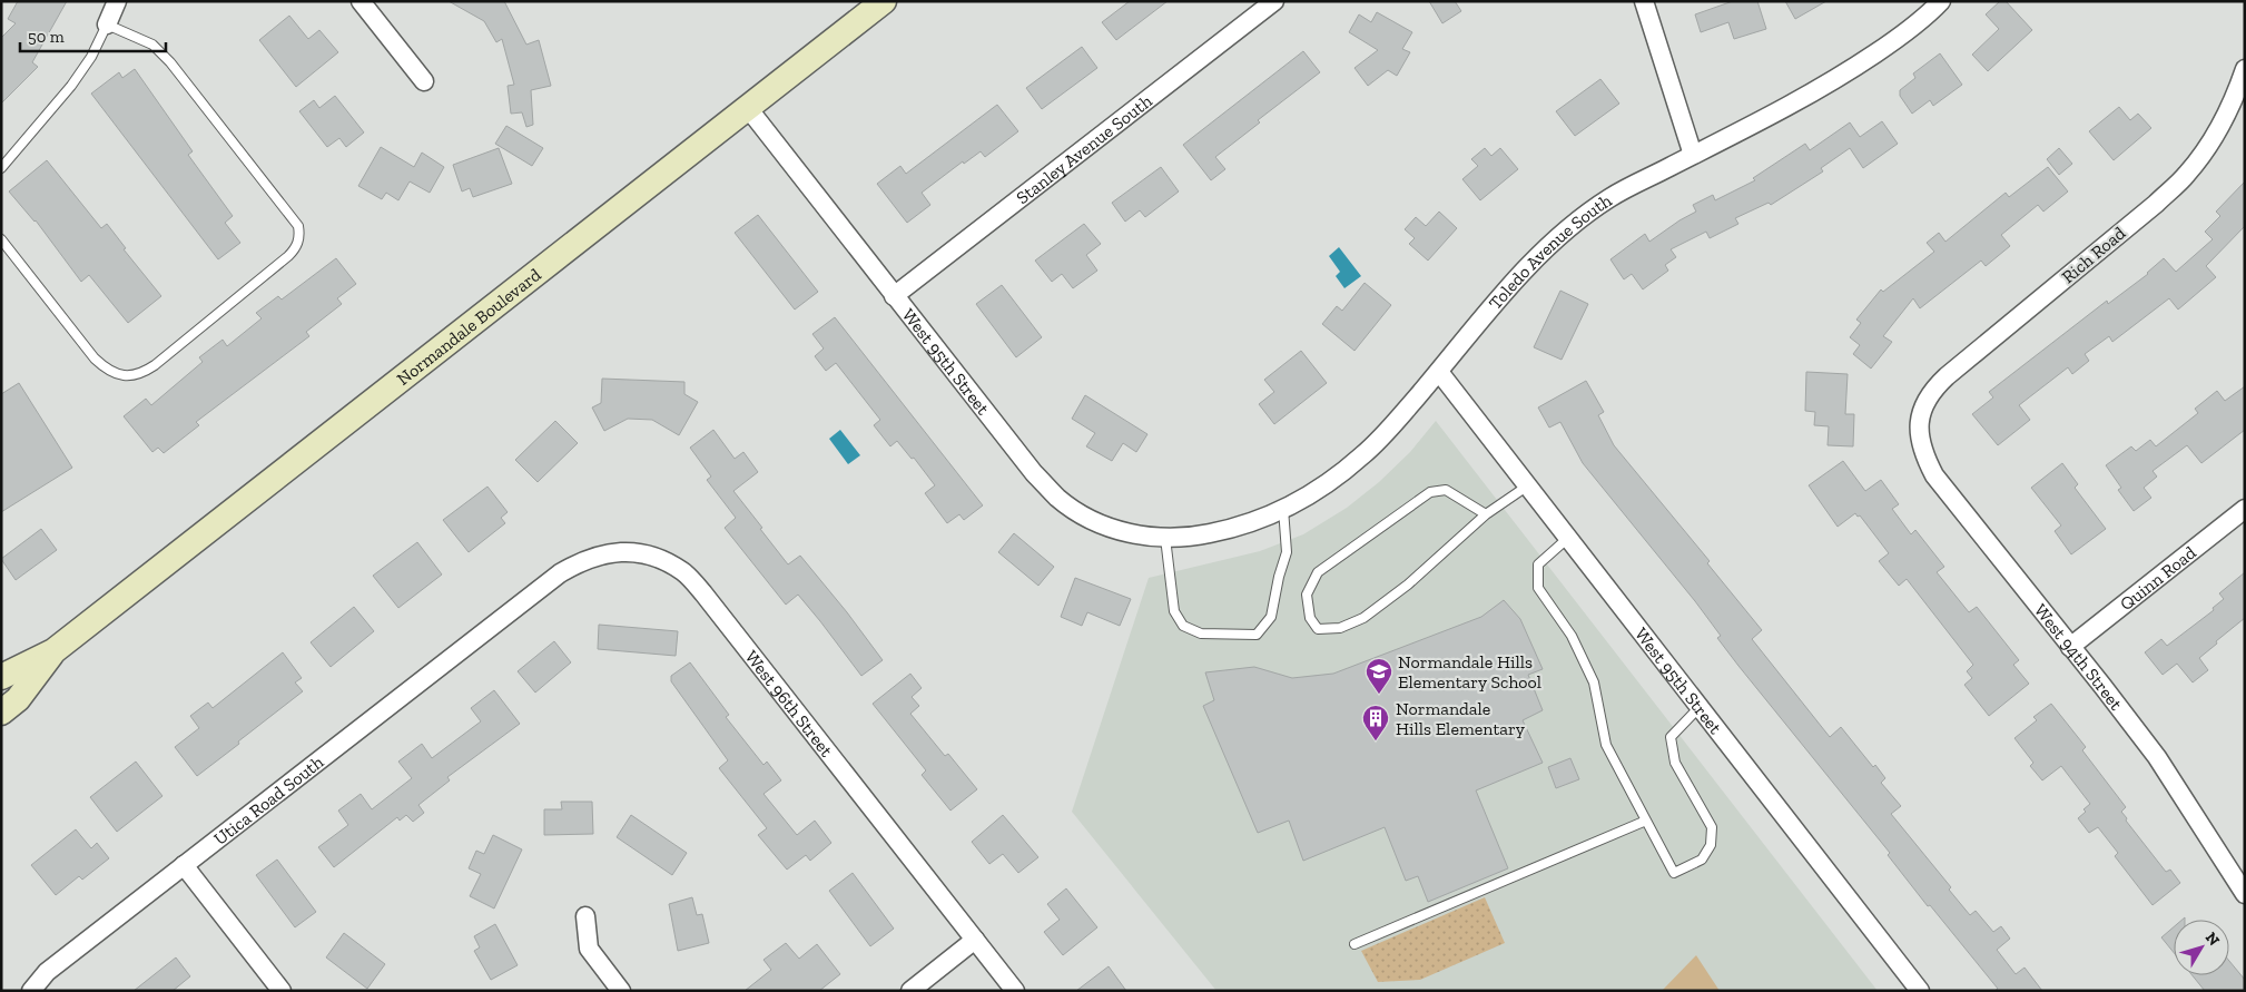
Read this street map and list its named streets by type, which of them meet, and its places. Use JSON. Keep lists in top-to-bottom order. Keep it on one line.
{"streets":{"main road":["Normandale Boulevard"],"street":["Stanley Avenue South","Toledo Avenue South","Rich Road","West 95th Street","Quinn Road","West 94th Street","West 96th Street","Utica Road South"]},"crossings":[["Stanley Avenue South","West 95th Street"],["Toledo Avenue South","West 95th Street"],["Rich Road","West 94th Street"],["Normandale Boulevard","West 95th Street"],["Quinn Road","West 94th Street"],["West 96th Street","Utica Road South"]],"places":{"school or university":["Normandale Hills Elementary School"],"building":["Normandale Hills Elementary"]},"scale_bar":"50 m","north":"top right"}
